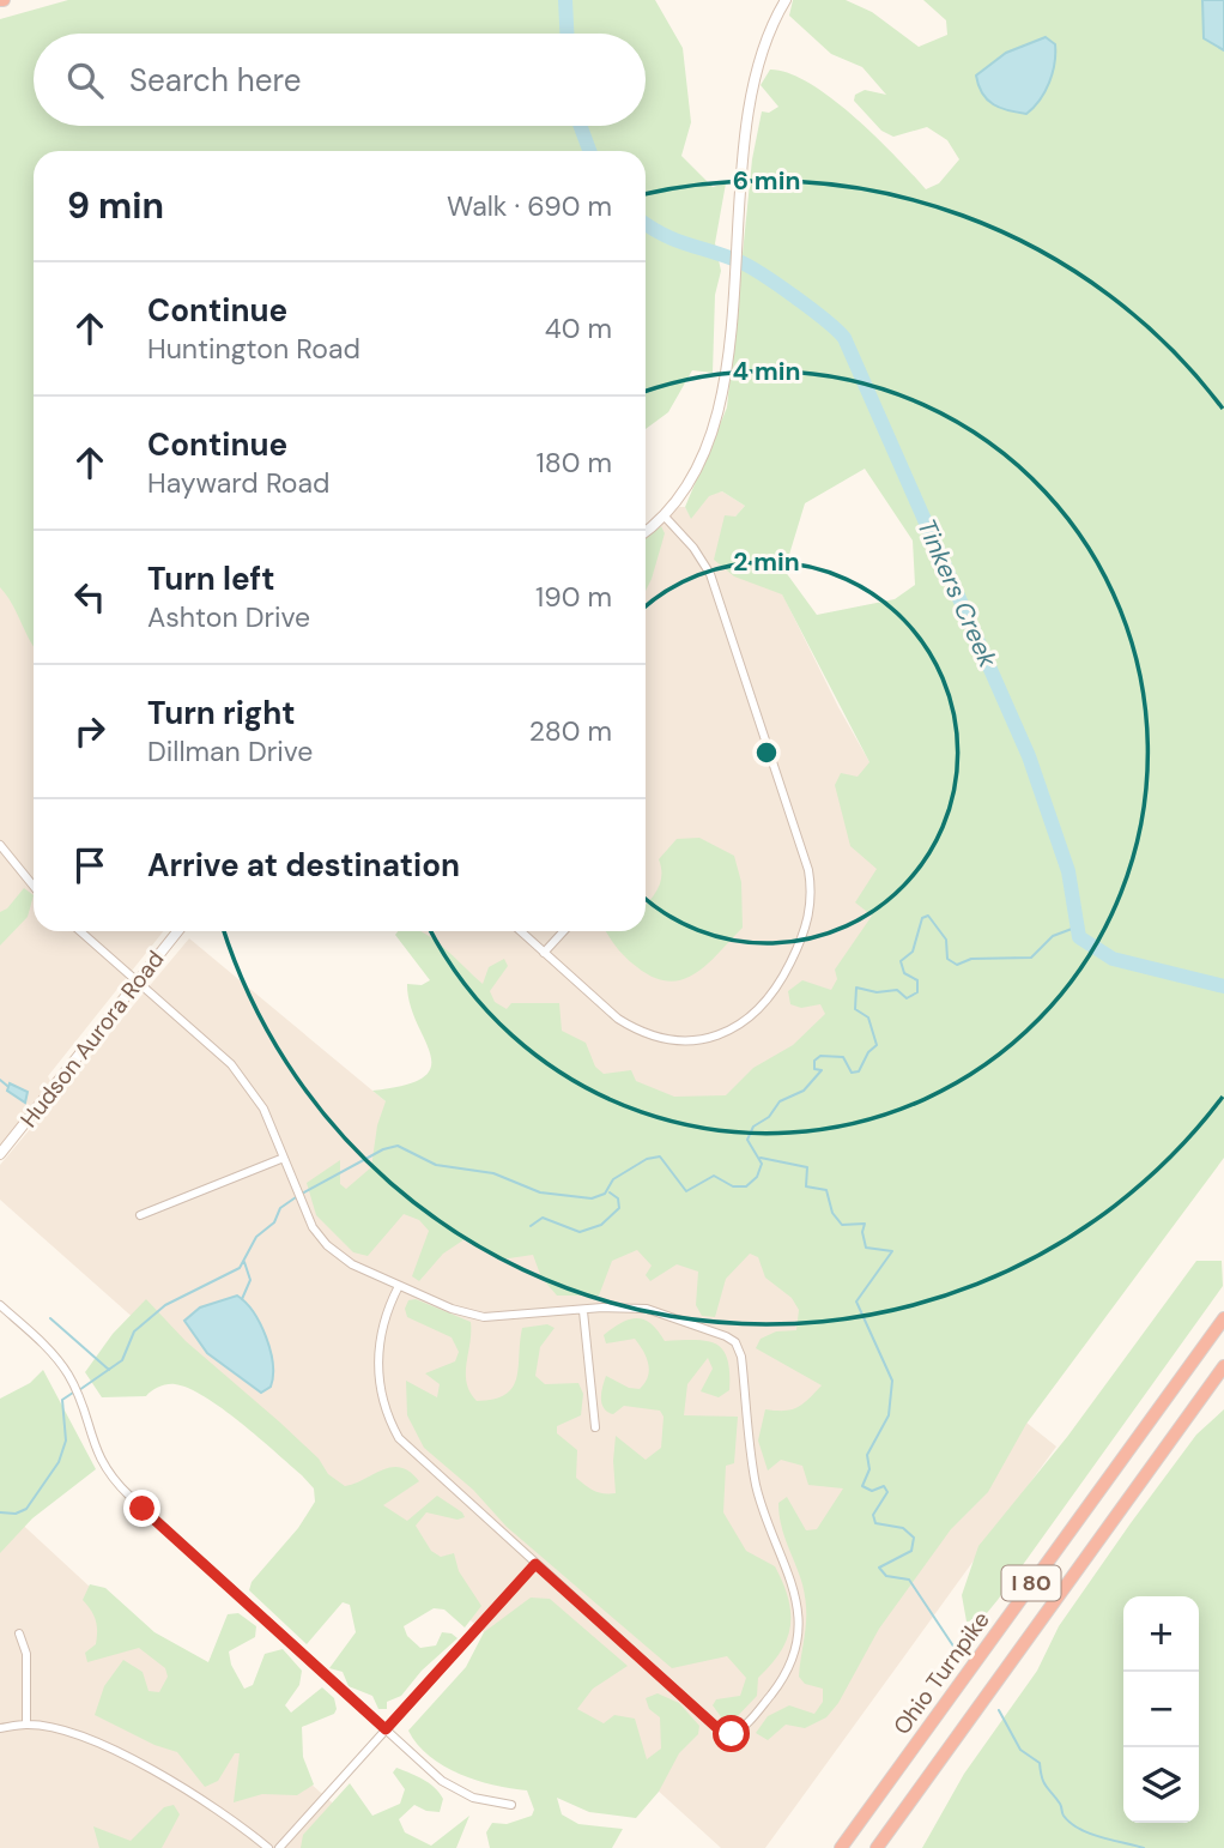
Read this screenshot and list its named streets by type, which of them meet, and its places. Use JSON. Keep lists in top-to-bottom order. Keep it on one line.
{"streets":{"highway":["I 80","Ohio Turnpike"],"street":["Hudson Aurora Road"]},"water":["Tinkers Creek"],"page":{"search":"Search here","heading":["9 min","Walk · 690 m"],"list":[["Continue","Huntington Road","40 m"],["Continue","Hayward Road","180 m"],["Turn left","Ashton Drive","190 m"],["Turn right","Dillman Drive","280 m"],"Arrive at destination"],"map_buttons":["+","−"]},"rings":["6 min","4 min","2 min"]}
